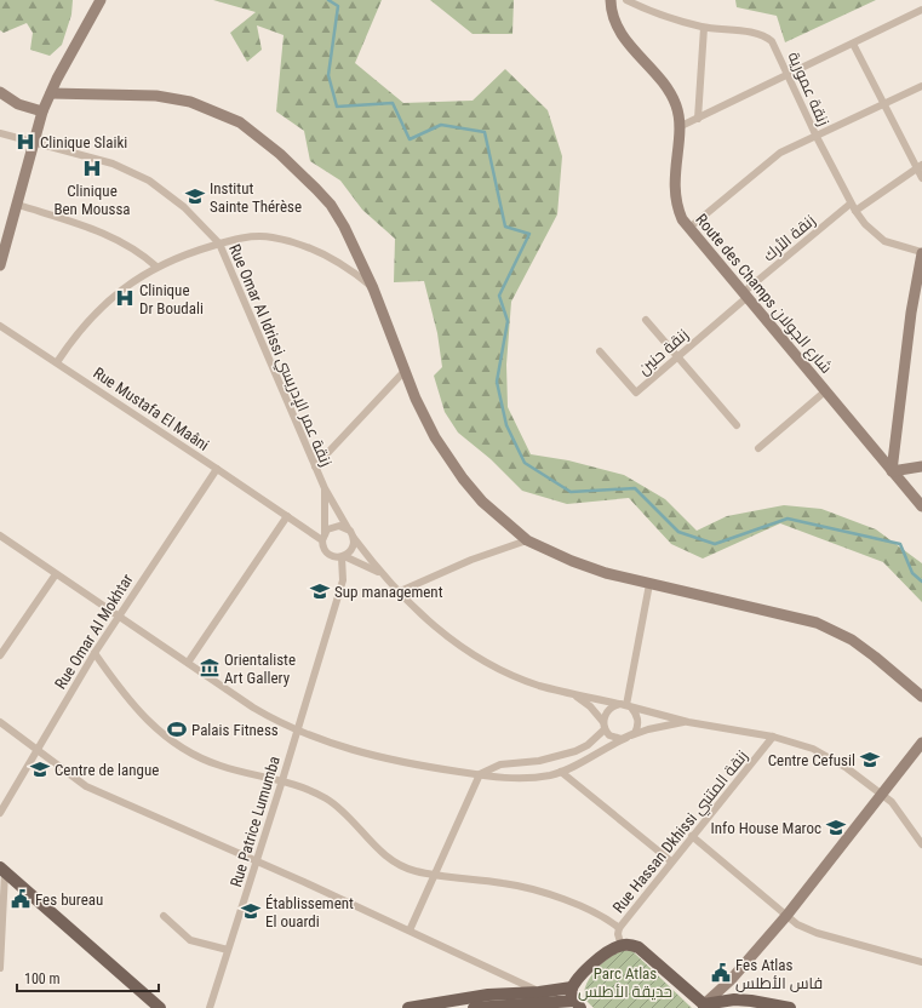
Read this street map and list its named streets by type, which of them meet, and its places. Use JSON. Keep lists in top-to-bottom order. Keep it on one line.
{"streets":{"street":["زنقة عمورية","زنقة الأرك","Route des Champs شارع الجولان","زنقة حنين","Rue Omar Al Idrissi زنقة عمر الإدريسي","Rue Mustafa El Maâni","Rue Omar Al Mokhtar","Rue Patrice Lumumba","Rue Hassan Dkhissi زنقة المتنبي"]},"crossings":[["زنقة عمورية","زنقة الأرك"],["زنقة الأرك","Route des Champs شارع الجولان"],["زنقة الأرك","زنقة حنين"],["Route des Champs شارع الجولان","زنقة حنين"],["Rue Omar Al Idrissi زنقة عمر الإدريسي","Rue Mustafa El Maâni"],["Rue Omar Al Idrissi زنقة عمر الإدريسي","Rue Patrice Lumumba"],["Rue Mustafa El Maâni","Rue Omar Al Mokhtar"],["Rue Mustafa El Maâni","Rue Patrice Lumumba"]],"parks":["Parc Atlas حديقة الأطلس"],"places":{"hospital":["Clinique Slaiki","Clinique Ben Moussa","Clinique Dr Boudali"],"school or university":["Institut Sainte Thérèse","Sup management","Centre Cefusil","Centre de langue","Info House Maroc","Établissement El ouardi"],"museum":["Orientaliste Art Gallery"],"sports":["Palais Fitness"],"public building":["Fes bureau","Fes Atlas فاس الأطلس"]},"scale_bar":"100 m"}
